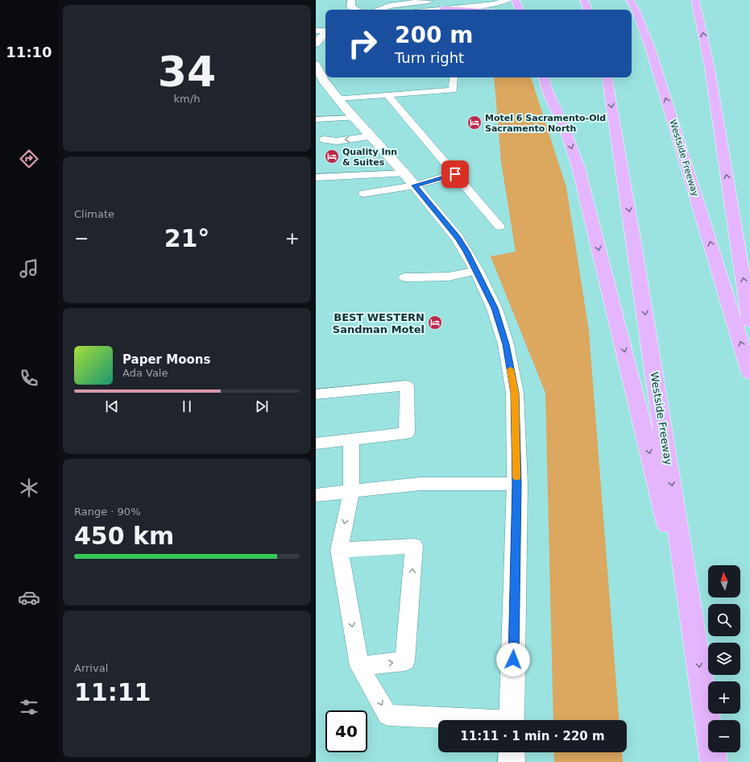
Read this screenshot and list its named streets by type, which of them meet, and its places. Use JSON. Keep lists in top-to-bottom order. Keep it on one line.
{"streets":{"highway":["Westside Freeway"]},"places":{"hotel":["Motel 6 Sacramento-Old Sacramento North","Quality Inn & Suites","BEST WESTERN Sandman Motel"]},"north":"top","page":{"tabs":"11:10","tile":[["34","km/h"],"Climate",["Range · 90%","450 km"],["Arrival","11:11"]],"turn":["200 m","Turn right"],"heat":["−","21°","+"],"song":["Paper Moons","Ada Vale"],"map_buttons":["+","−"],"limit":"40","trip":"11:11 · 1 min · 220 m"}}
